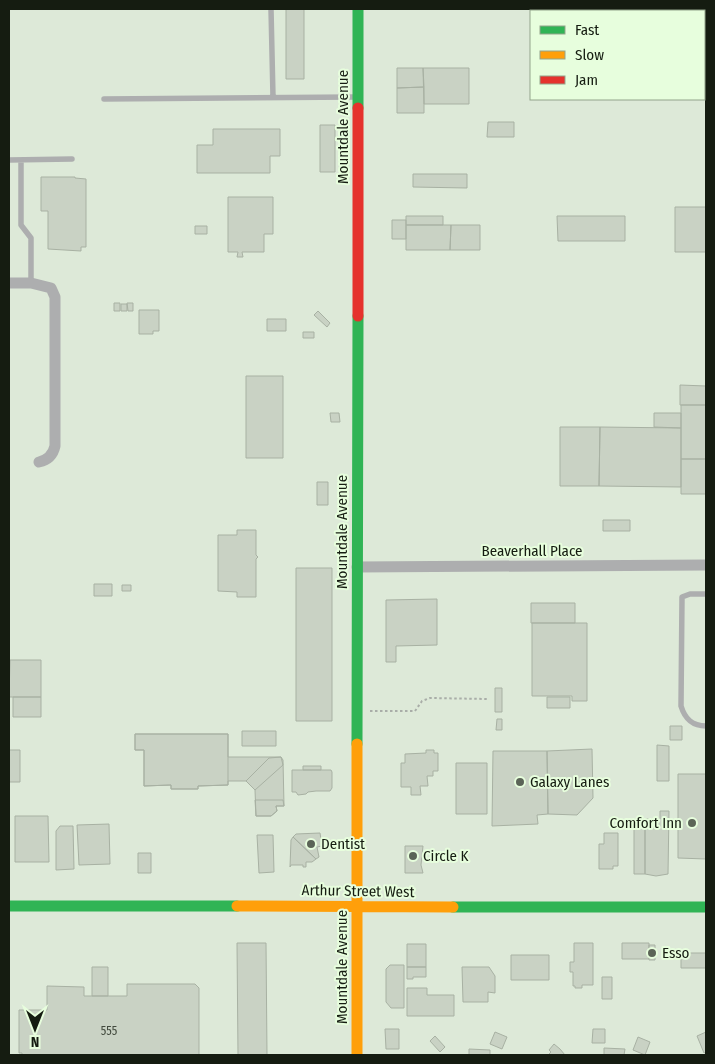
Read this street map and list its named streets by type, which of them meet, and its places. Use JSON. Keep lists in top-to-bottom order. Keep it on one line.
{"streets":{"street":["Mountdale Avenue","Beaverhall Place","Arthur Street West"]},"crossings":[["Mountdale Avenue","Beaverhall Place"],["Mountdale Avenue","Arthur Street West"]],"places":["Galaxy Lanes","Comfort Inn","Dentist","Circle K","Esso"],"house_numbers":["555"],"legend":["Fast","Slow","Jam"],"north":"bottom"}
